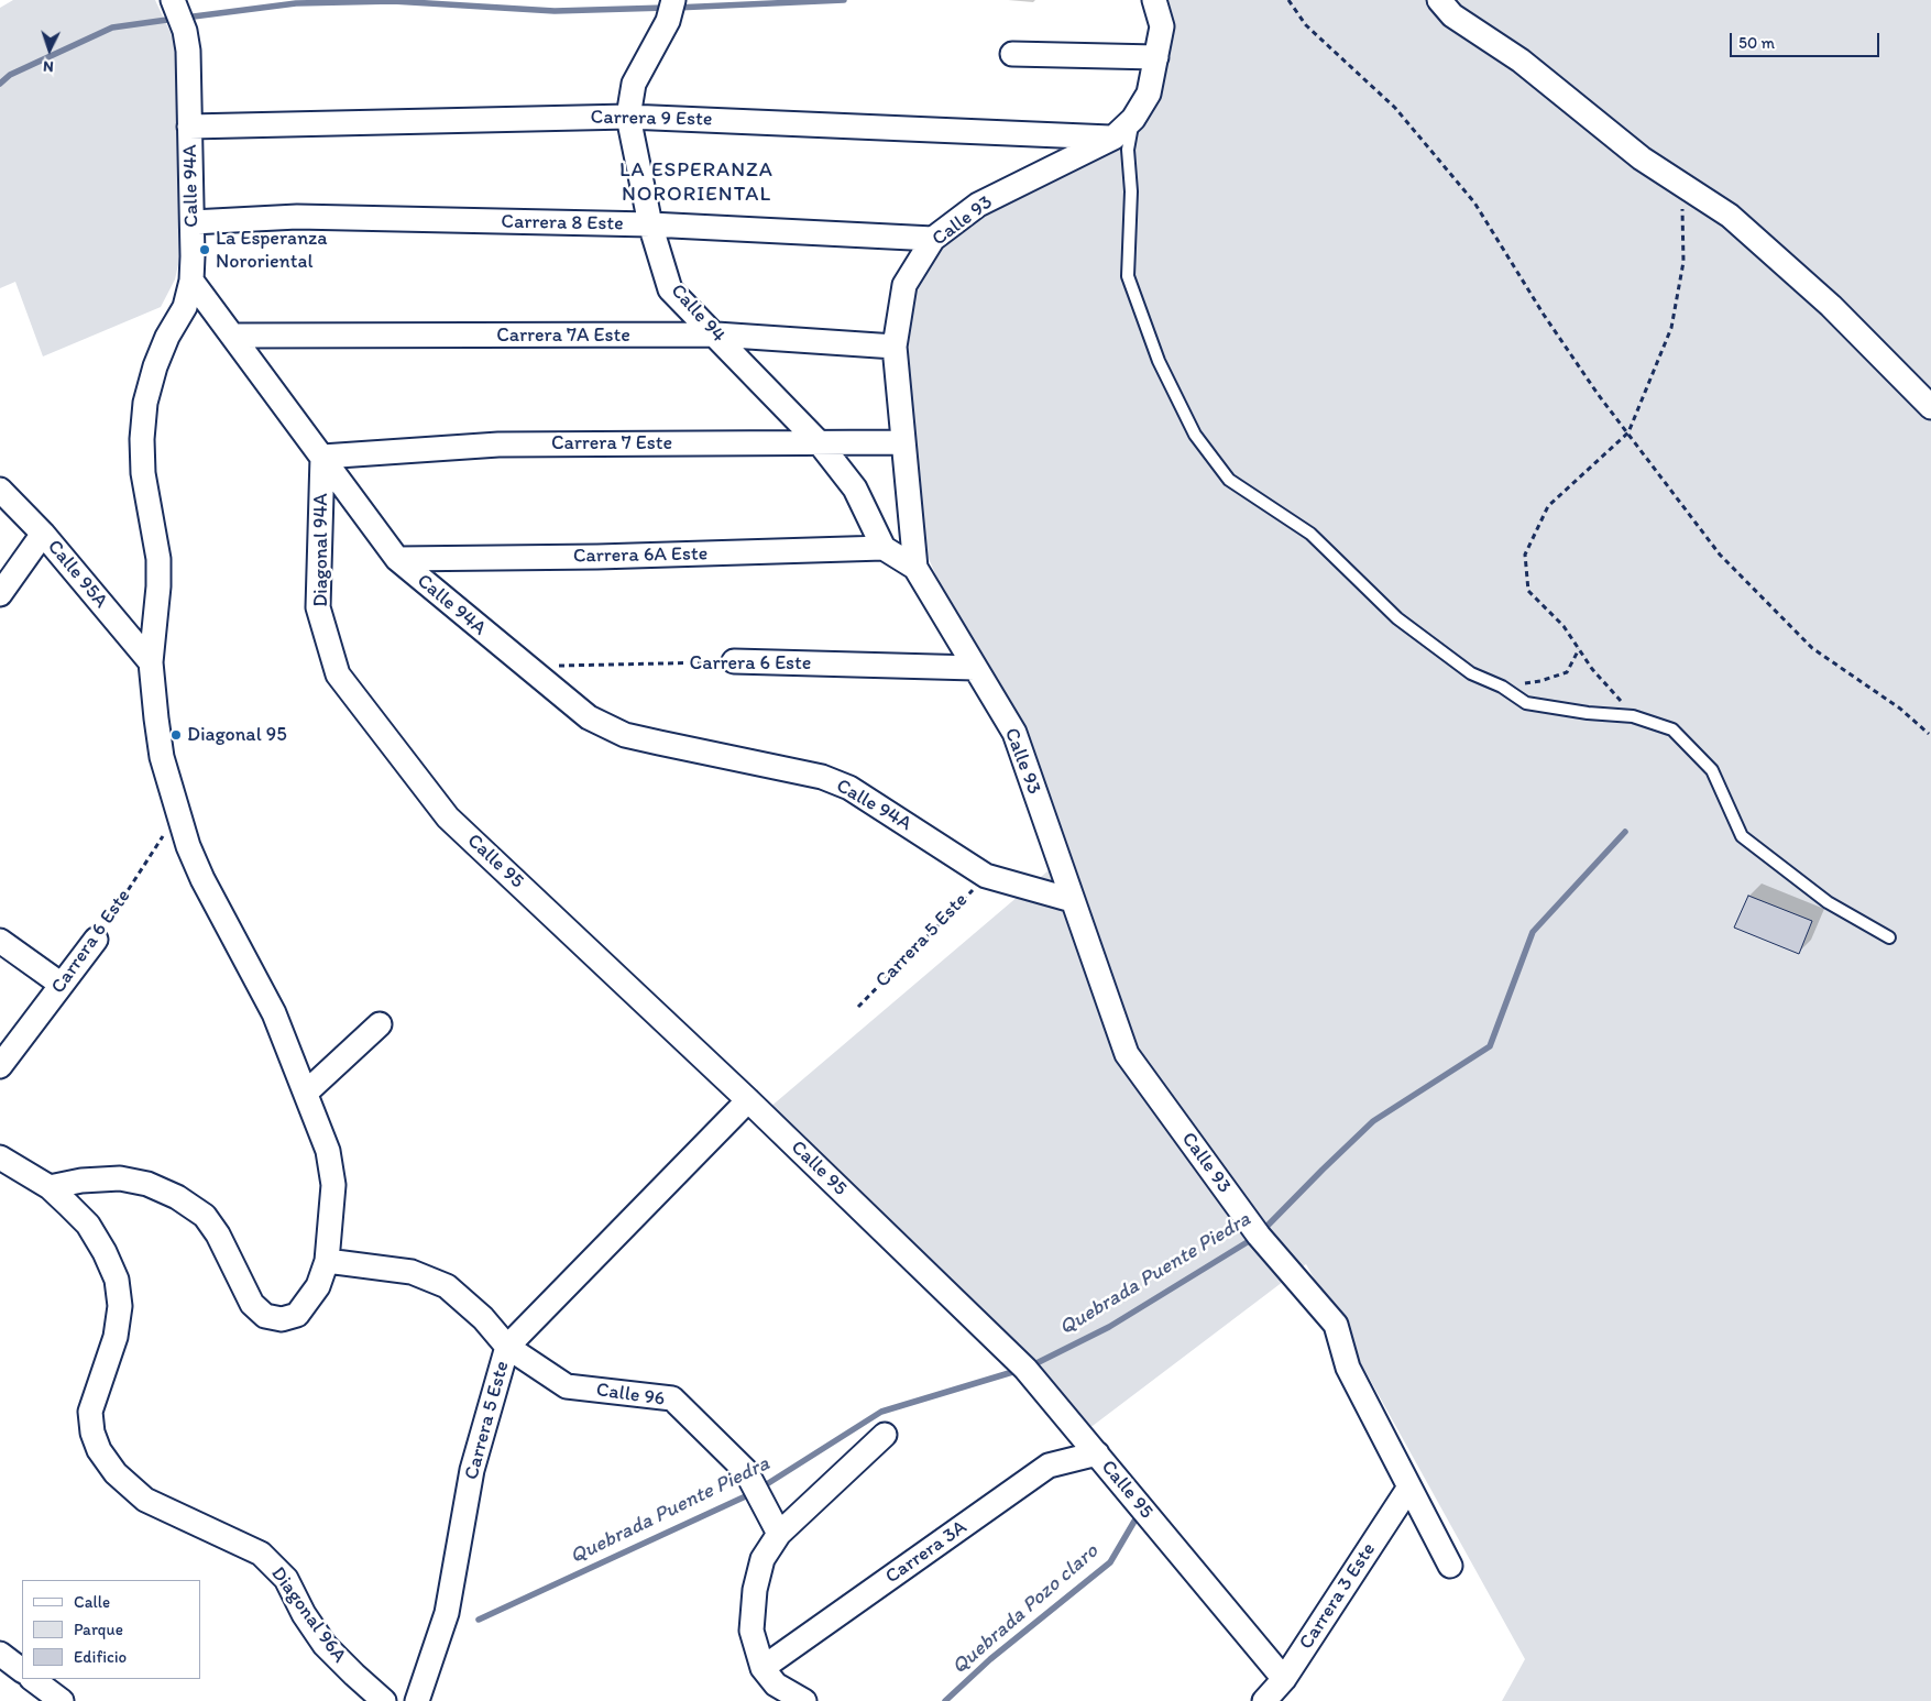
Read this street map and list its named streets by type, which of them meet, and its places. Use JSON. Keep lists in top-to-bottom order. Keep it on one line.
{"streets":{"street":["Carrera 9 Este","Calle 94A","Calle 93","Carrera 8 Este","Calle 94","Carrera 7A Este","Carrera 7 Este","Diagonal 94A","Carrera 6A Este","Calle 95A","Carrera 6 Este","Calle 95","Carrera 5 Este","Calle 96","Carrera 3A","Carrera 3 Este","Diagonal 96A"]},"crossings":[["Carrera 9 Este","Calle 94A"],["Carrera 9 Este","Calle 93"],["Carrera 9 Este","Calle 94"],["Calle 94A","Calle 93"],["Calle 94A","Carrera 8 Este"],["Calle 94A","Carrera 7A Este"],["Calle 94A","Carrera 7 Este"],["Calle 94A","Diagonal 94A"],["Calle 94A","Carrera 6A Este"],["Calle 94A","Carrera 5 Este"],["Calle 93","Carrera 8 Este"],["Calle 93","Carrera 7A Este"],["Calle 93","Carrera 7 Este"],["Calle 93","Carrera 6 Este"],["Calle 93","Carrera 3 Este"],["Carrera 8 Este","Calle 94"],["Calle 94","Carrera 7A Este"],["Calle 94","Carrera 7 Este"],["Calle 94","Carrera 6A Este"],["Carrera 7 Este","Diagonal 94A"],["Diagonal 94A","Calle 95"],["Calle 95","Carrera 5 Este"],["Calle 95","Carrera 3A"],["Calle 95","Carrera 3 Este"],["Carrera 5 Este","Calle 96"]],"districts":["LA ESPERANZA NORORIENTAL"],"water":["Quebrada Puente Piedra","Quebrada Pozo claro"],"places":["La Esperanza Nororiental","Diagonal 95"],"legend":["Calle","Parque","Edificio"],"scale_bar":"50 m","north":"bottom"}
